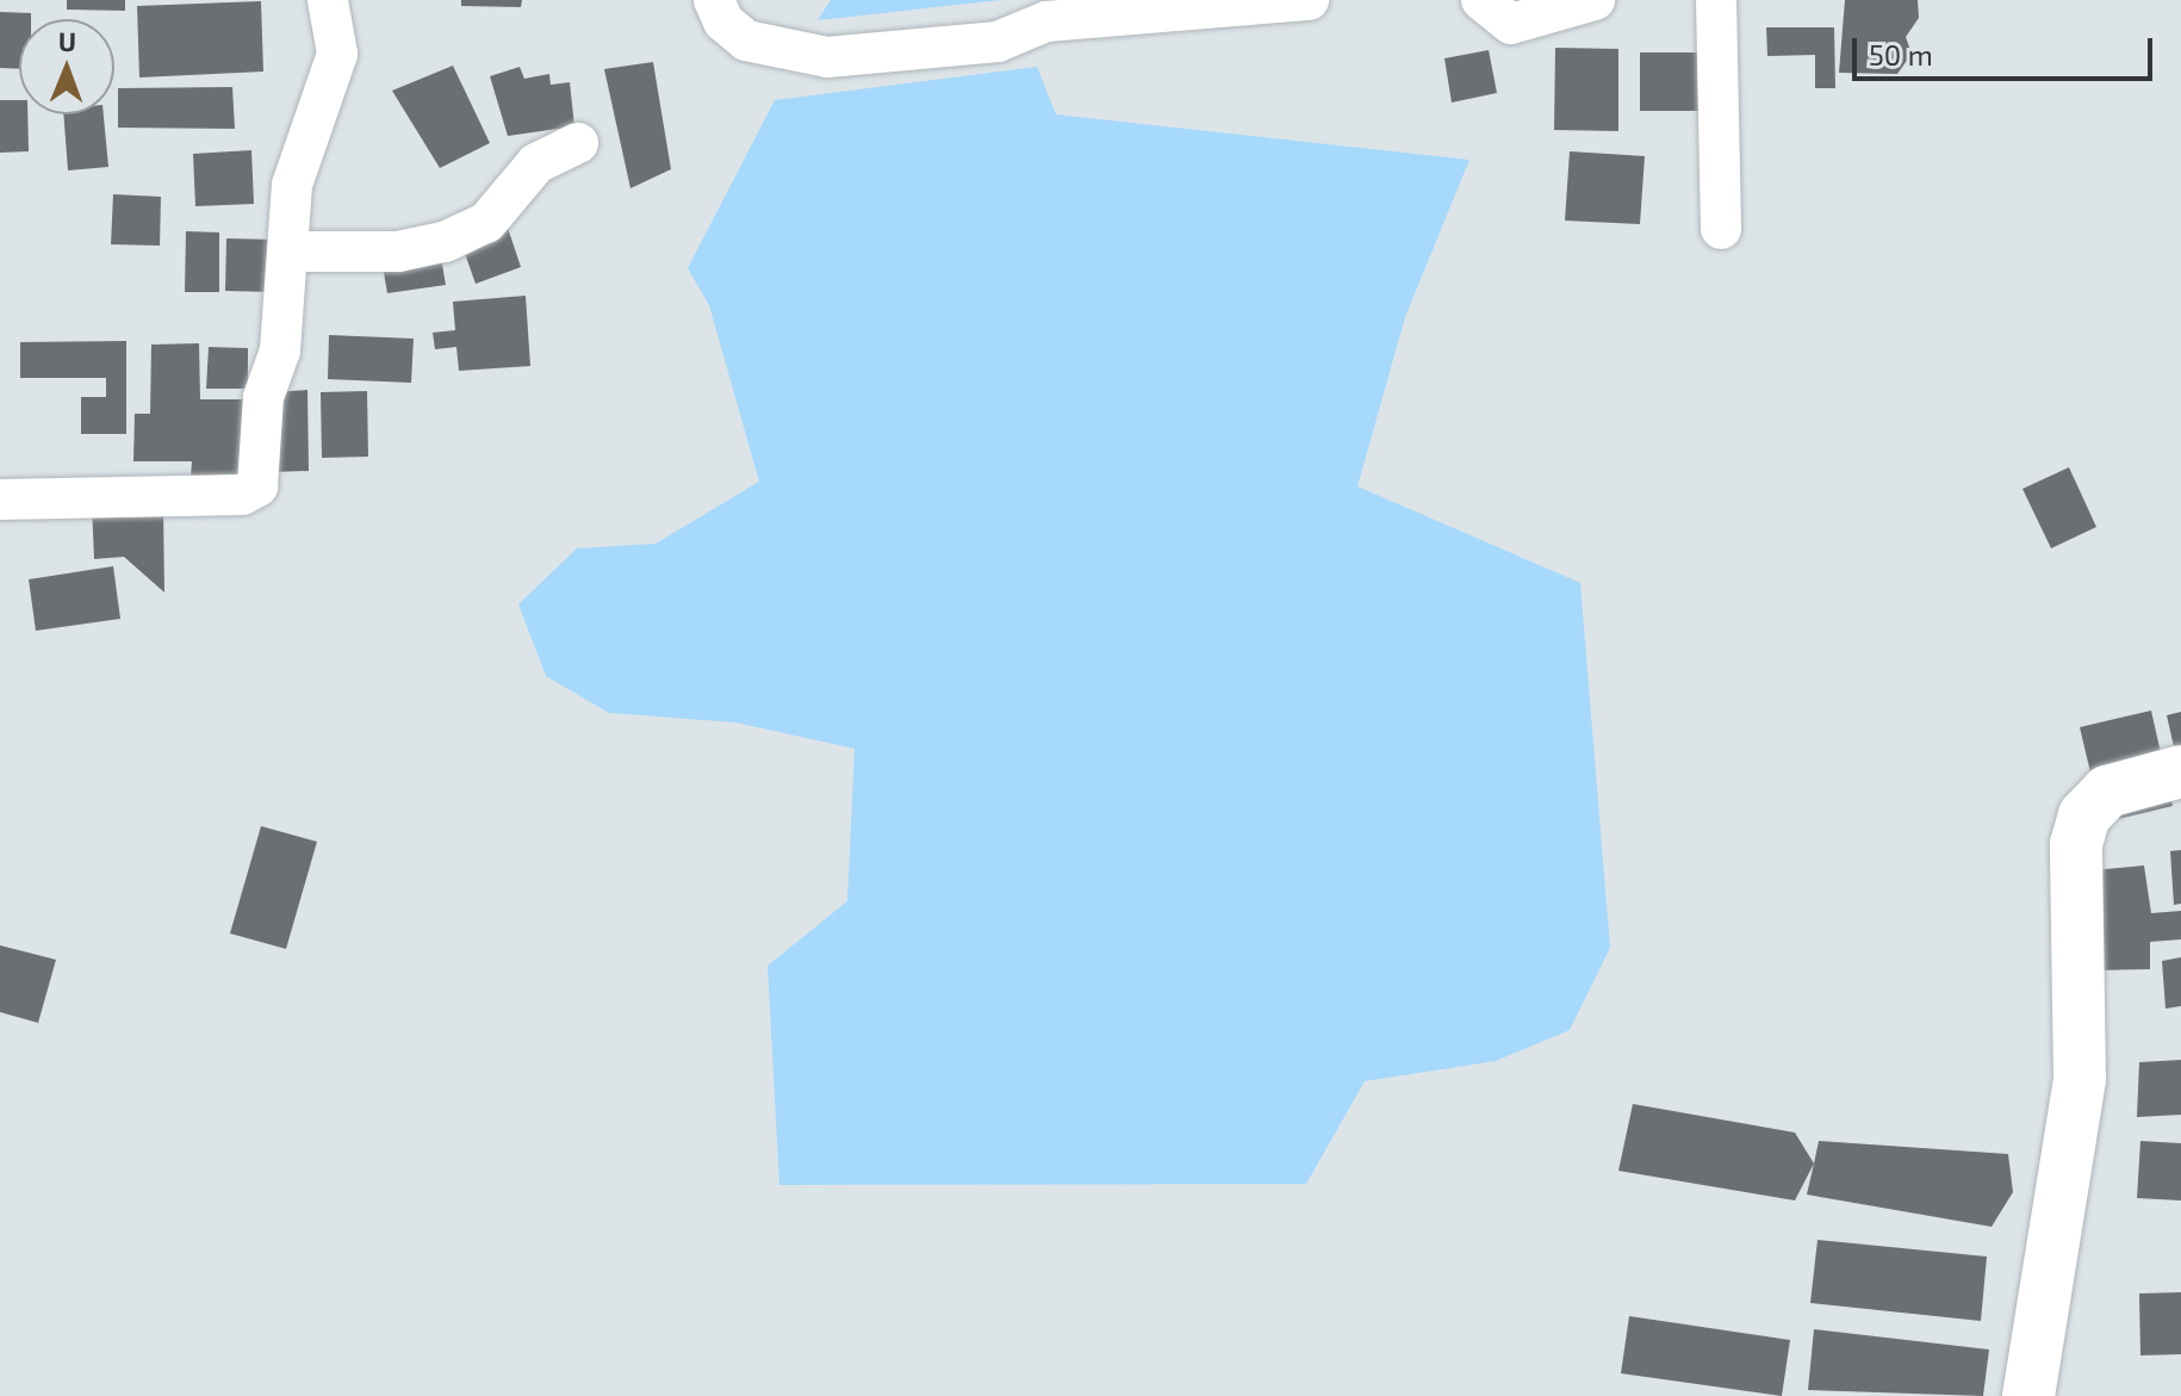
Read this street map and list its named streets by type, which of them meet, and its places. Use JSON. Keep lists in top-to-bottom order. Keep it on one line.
{"scale_bar":"50 m","north":"top"}
